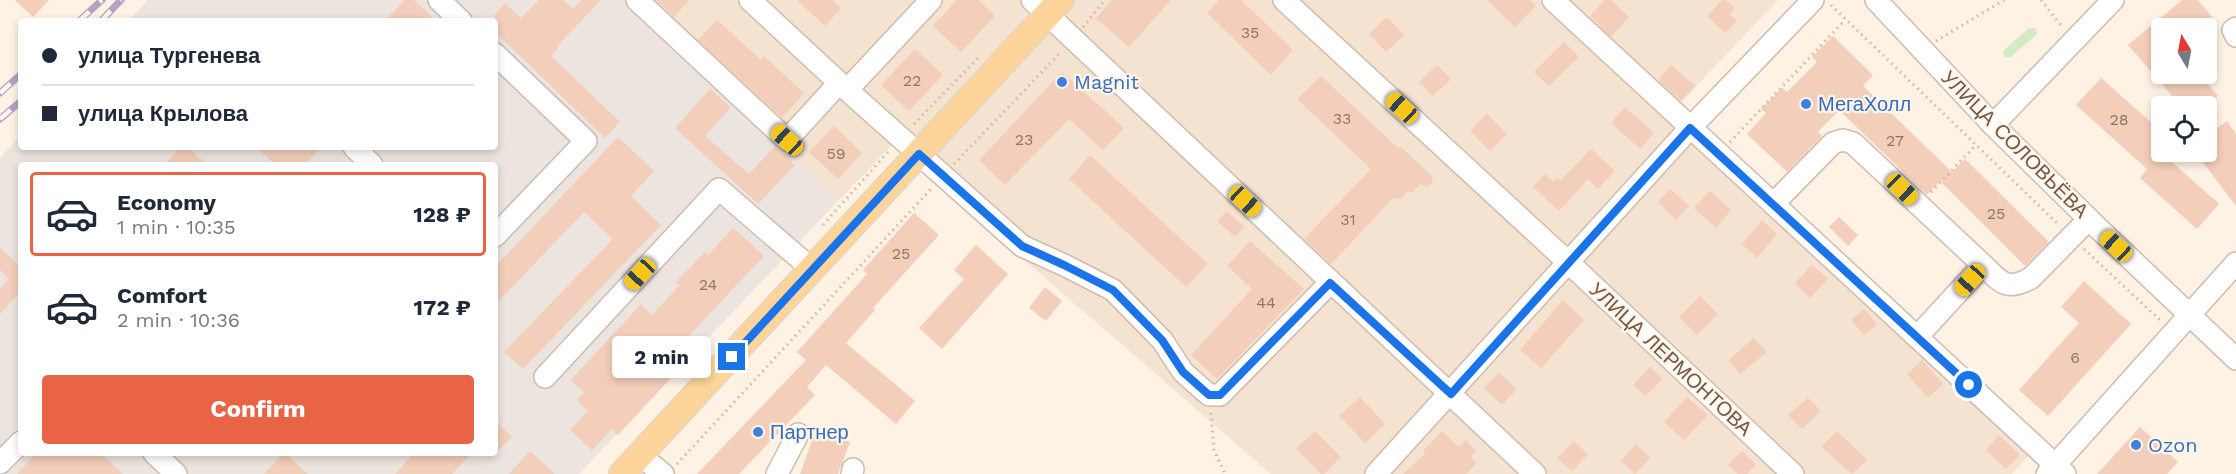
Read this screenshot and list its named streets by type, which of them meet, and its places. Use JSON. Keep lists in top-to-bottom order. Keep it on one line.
{"streets":{"street":["УЛИЦА СОЛОВЬЁВА","УЛИЦА ЛЕРМОНТОВА"]},"places":["Magnit","МегаХолл","Партнер","Ozon"],"house_numbers":["35","22","33","28","23","27","59","25","31","25","24","44","6"],"north":"top","page":{"banner":["улица Тургенева","улица Крылова"],"list":[{"name":"Economy","note":"1 min · 10:35","value":"128 ₽"},{"name":"Comfort","note":"2 min · 10:36","value":"172 ₽"}],"bubble":"2 min","buttons":"Confirm"}}
